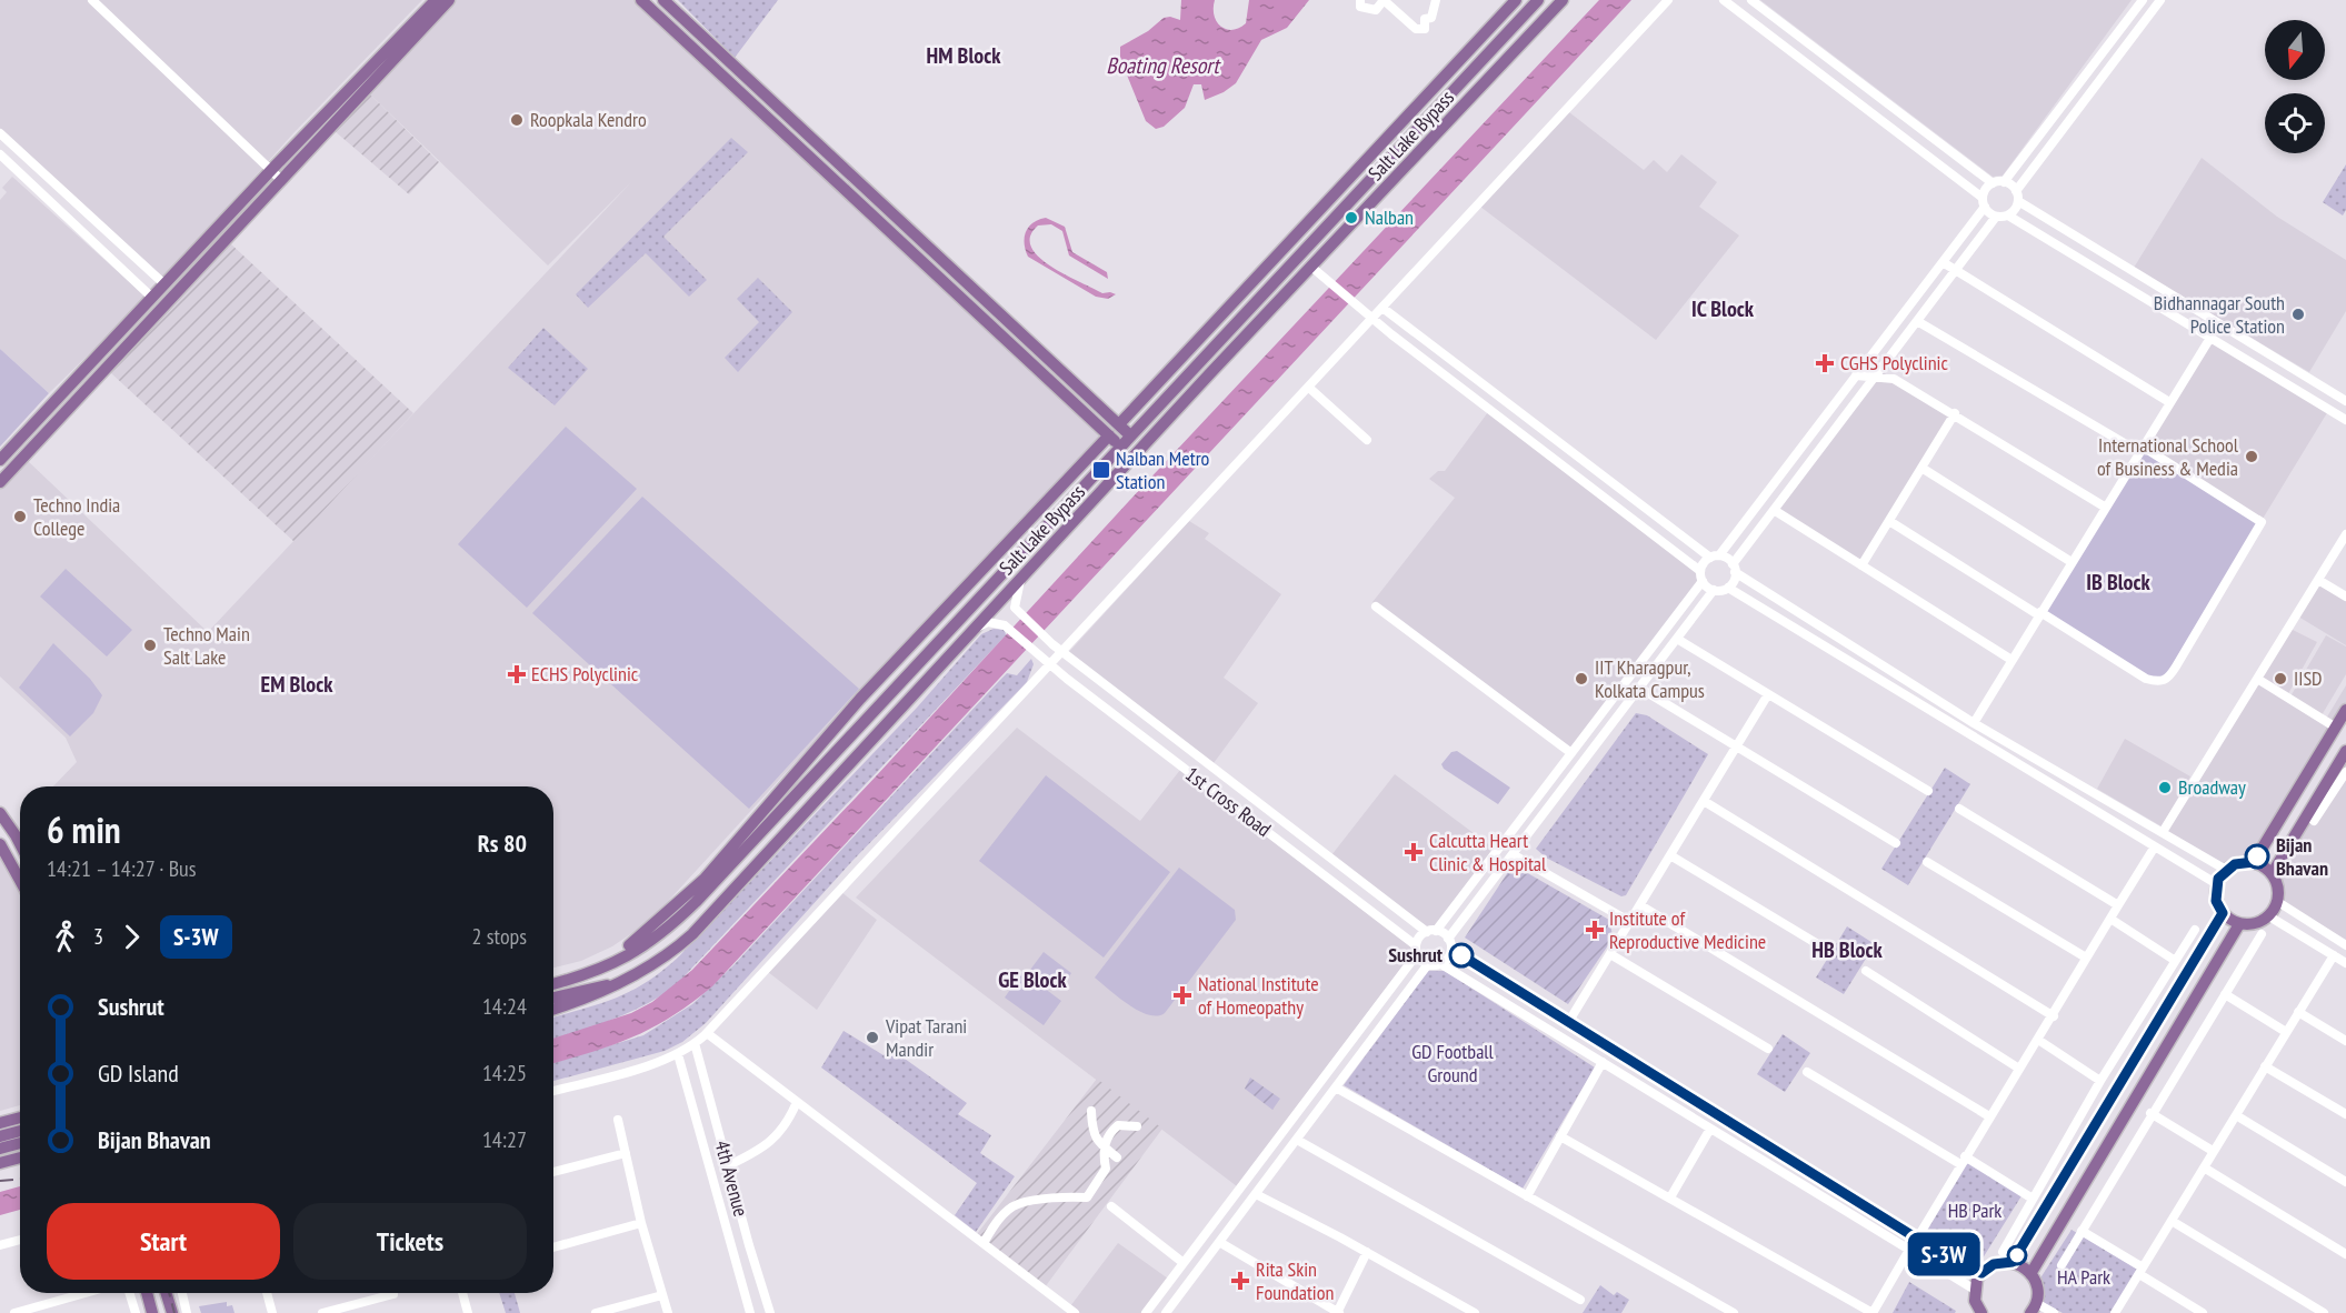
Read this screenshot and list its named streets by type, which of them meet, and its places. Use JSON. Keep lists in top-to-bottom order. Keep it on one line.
{"streets":{"main road":["Salt Lake Bypass"],"street":["1st Cross Road","4th Avenue"]},"crossings":[["Salt Lake Bypass","1st Cross Road"]],"districts":["HM Block","IC Block","IB Block","EM Block","HB Block","GE Block"],"water":["Boating Resort"],"parks":["GD Football Ground","HB Park","HA Park"],"places":{"other":["Roopkala Kendro","Nalban","Bidhannagar South Police Station","International School of Business & Media","Techno India College","Techno Main Salt Lake","IIT Kharagpur, Kolkata Campus","IISD","Broadway","Bijan Bhavan","Sushrut","Vipat Tarani Mandir"],"health":["CGHS Polyclinic","ECHS Polyclinic","Calcutta Heart Clinic & Hospital","Institute of Reproductive Medicine","National Institute of Homeopathy","Rita Skin Foundation"],"transit":["Nalban Metro Station"]},"lines":["bus line S-3W"],"north":"bottom","page":{"on_map":"S-3W","heading":["6 min","14:21 – 14:27 · Bus","Rs 80"],"legs":["3","S-3W","2 stops"],"list":[{"name":"Sushrut","value":"14:24"},{"name":"GD Island","value":"14:25"},{"name":"Bijan Bhavan","value":"14:27"}],"buttons":["Start","Tickets"]}}
